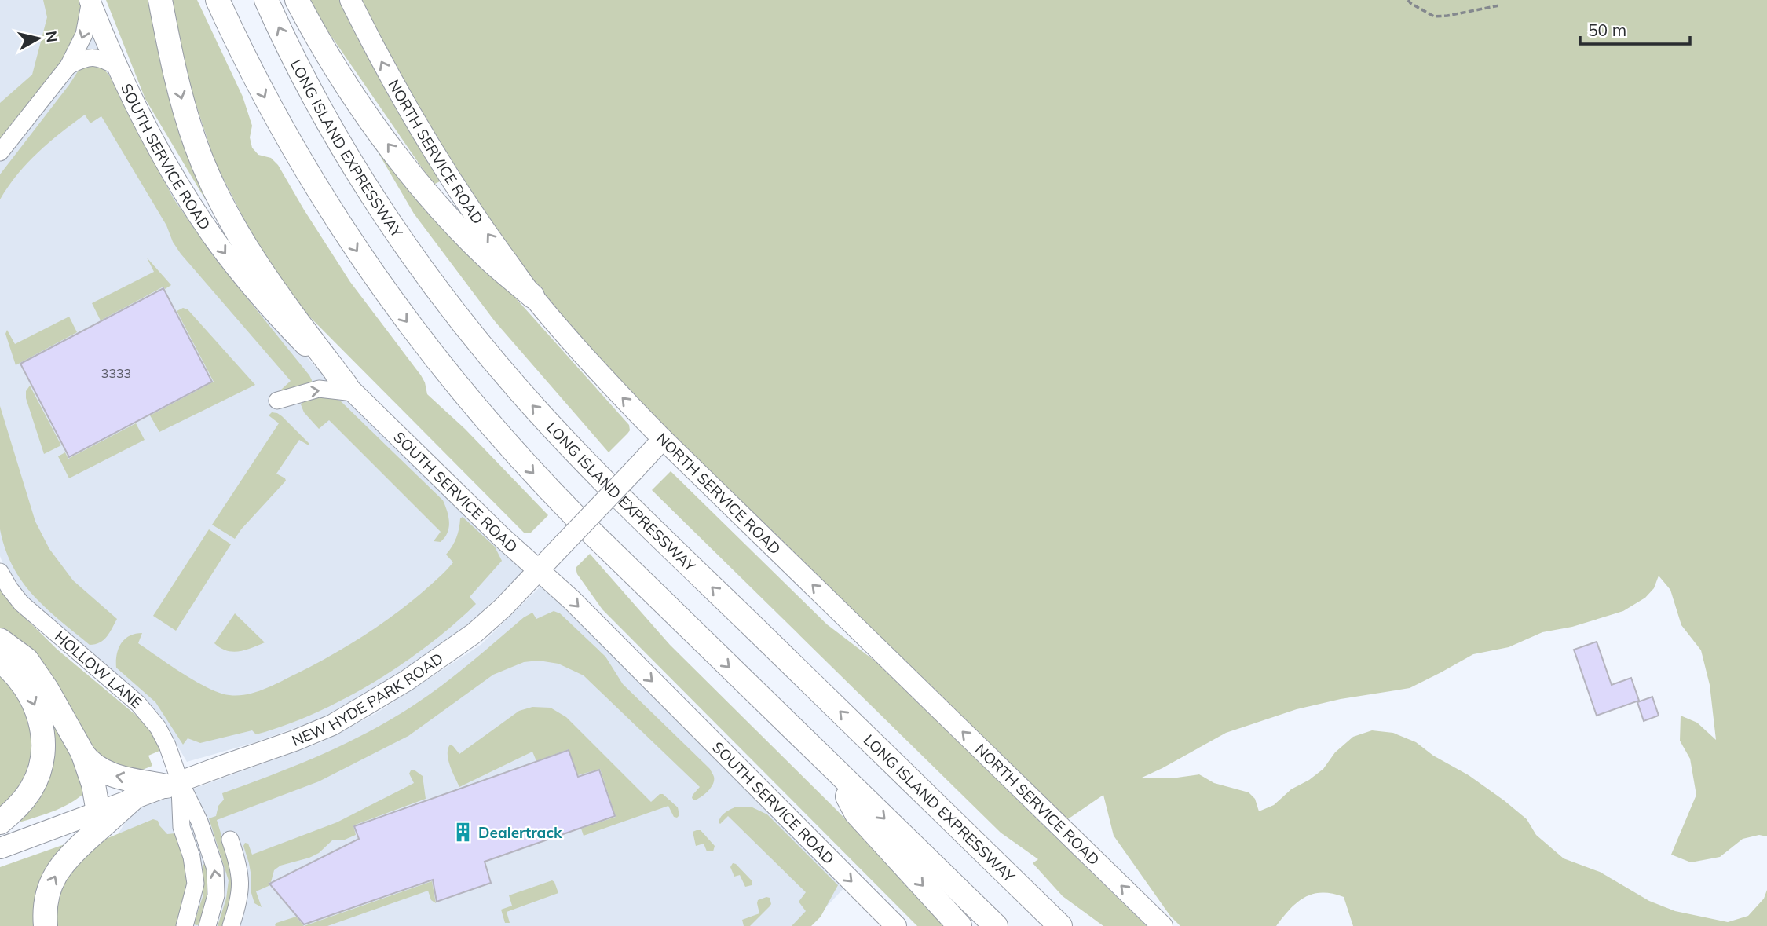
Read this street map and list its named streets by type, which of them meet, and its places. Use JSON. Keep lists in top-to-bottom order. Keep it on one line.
{"streets":{"highway":["LONG ISLAND EXPRESSWAY"],"main road":["NORTH SERVICE ROAD","SOUTH SERVICE ROAD","NEW HYDE PARK ROAD"],"street":["HOLLOW LANE"]},"crossings":[["NORTH SERVICE ROAD","NEW HYDE PARK ROAD"],["SOUTH SERVICE ROAD","NEW HYDE PARK ROAD"],["HOLLOW LANE","NEW HYDE PARK ROAD"]],"one_way":["NORTH SERVICE ROAD","SOUTH SERVICE ROAD"],"places":{"building":["Dealertrack"]},"house_numbers":["3333"],"scale_bar":"50 m","north":"right"}
